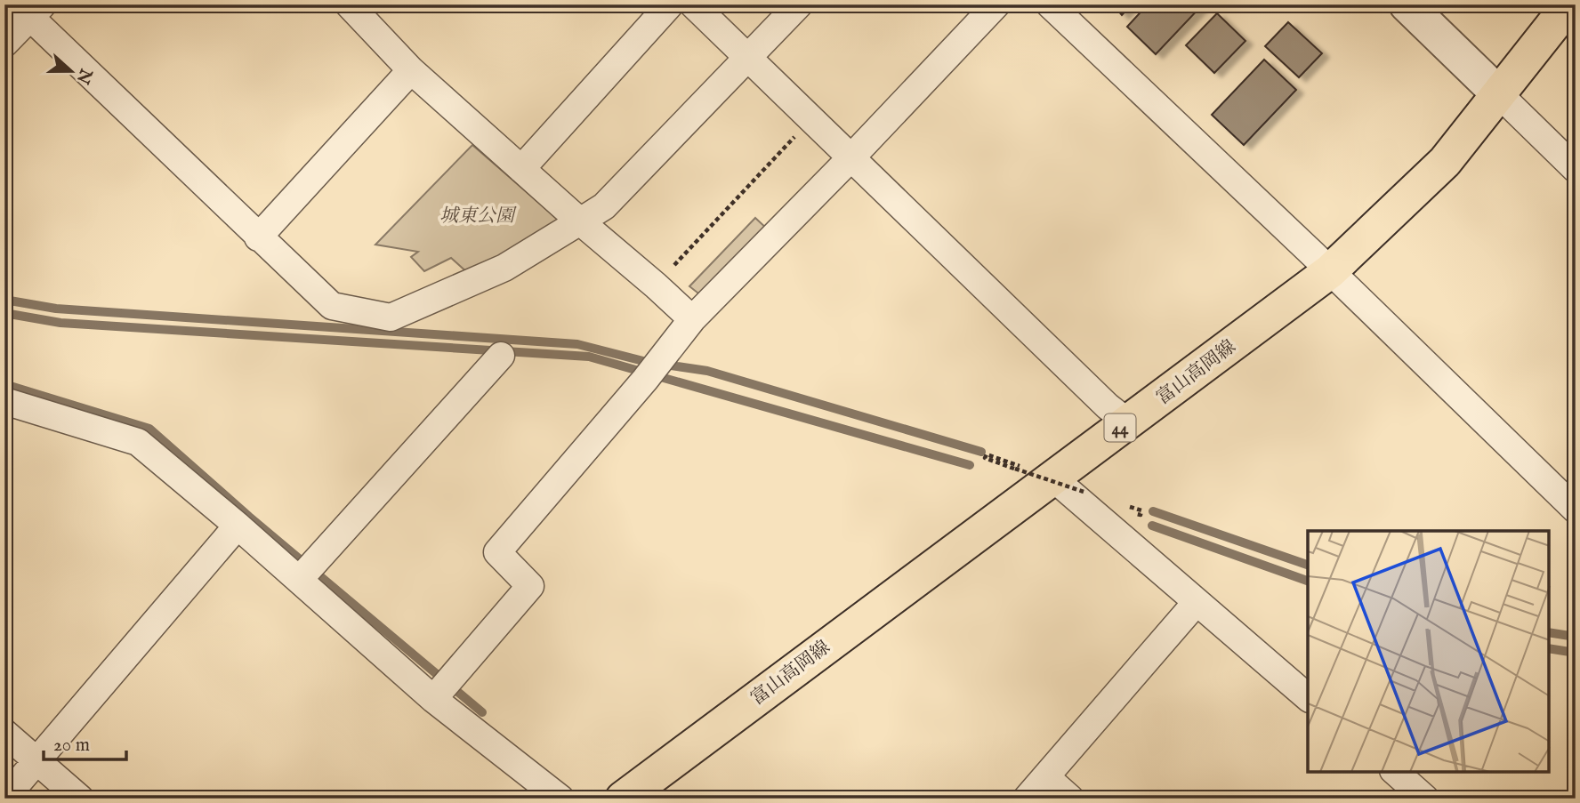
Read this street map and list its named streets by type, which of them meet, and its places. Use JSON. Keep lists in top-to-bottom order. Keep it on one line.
{"streets":{"main road":["富山高岡線","44"]},"parks":["城東公園"],"scale_bar":"20 m","north":"right"}
